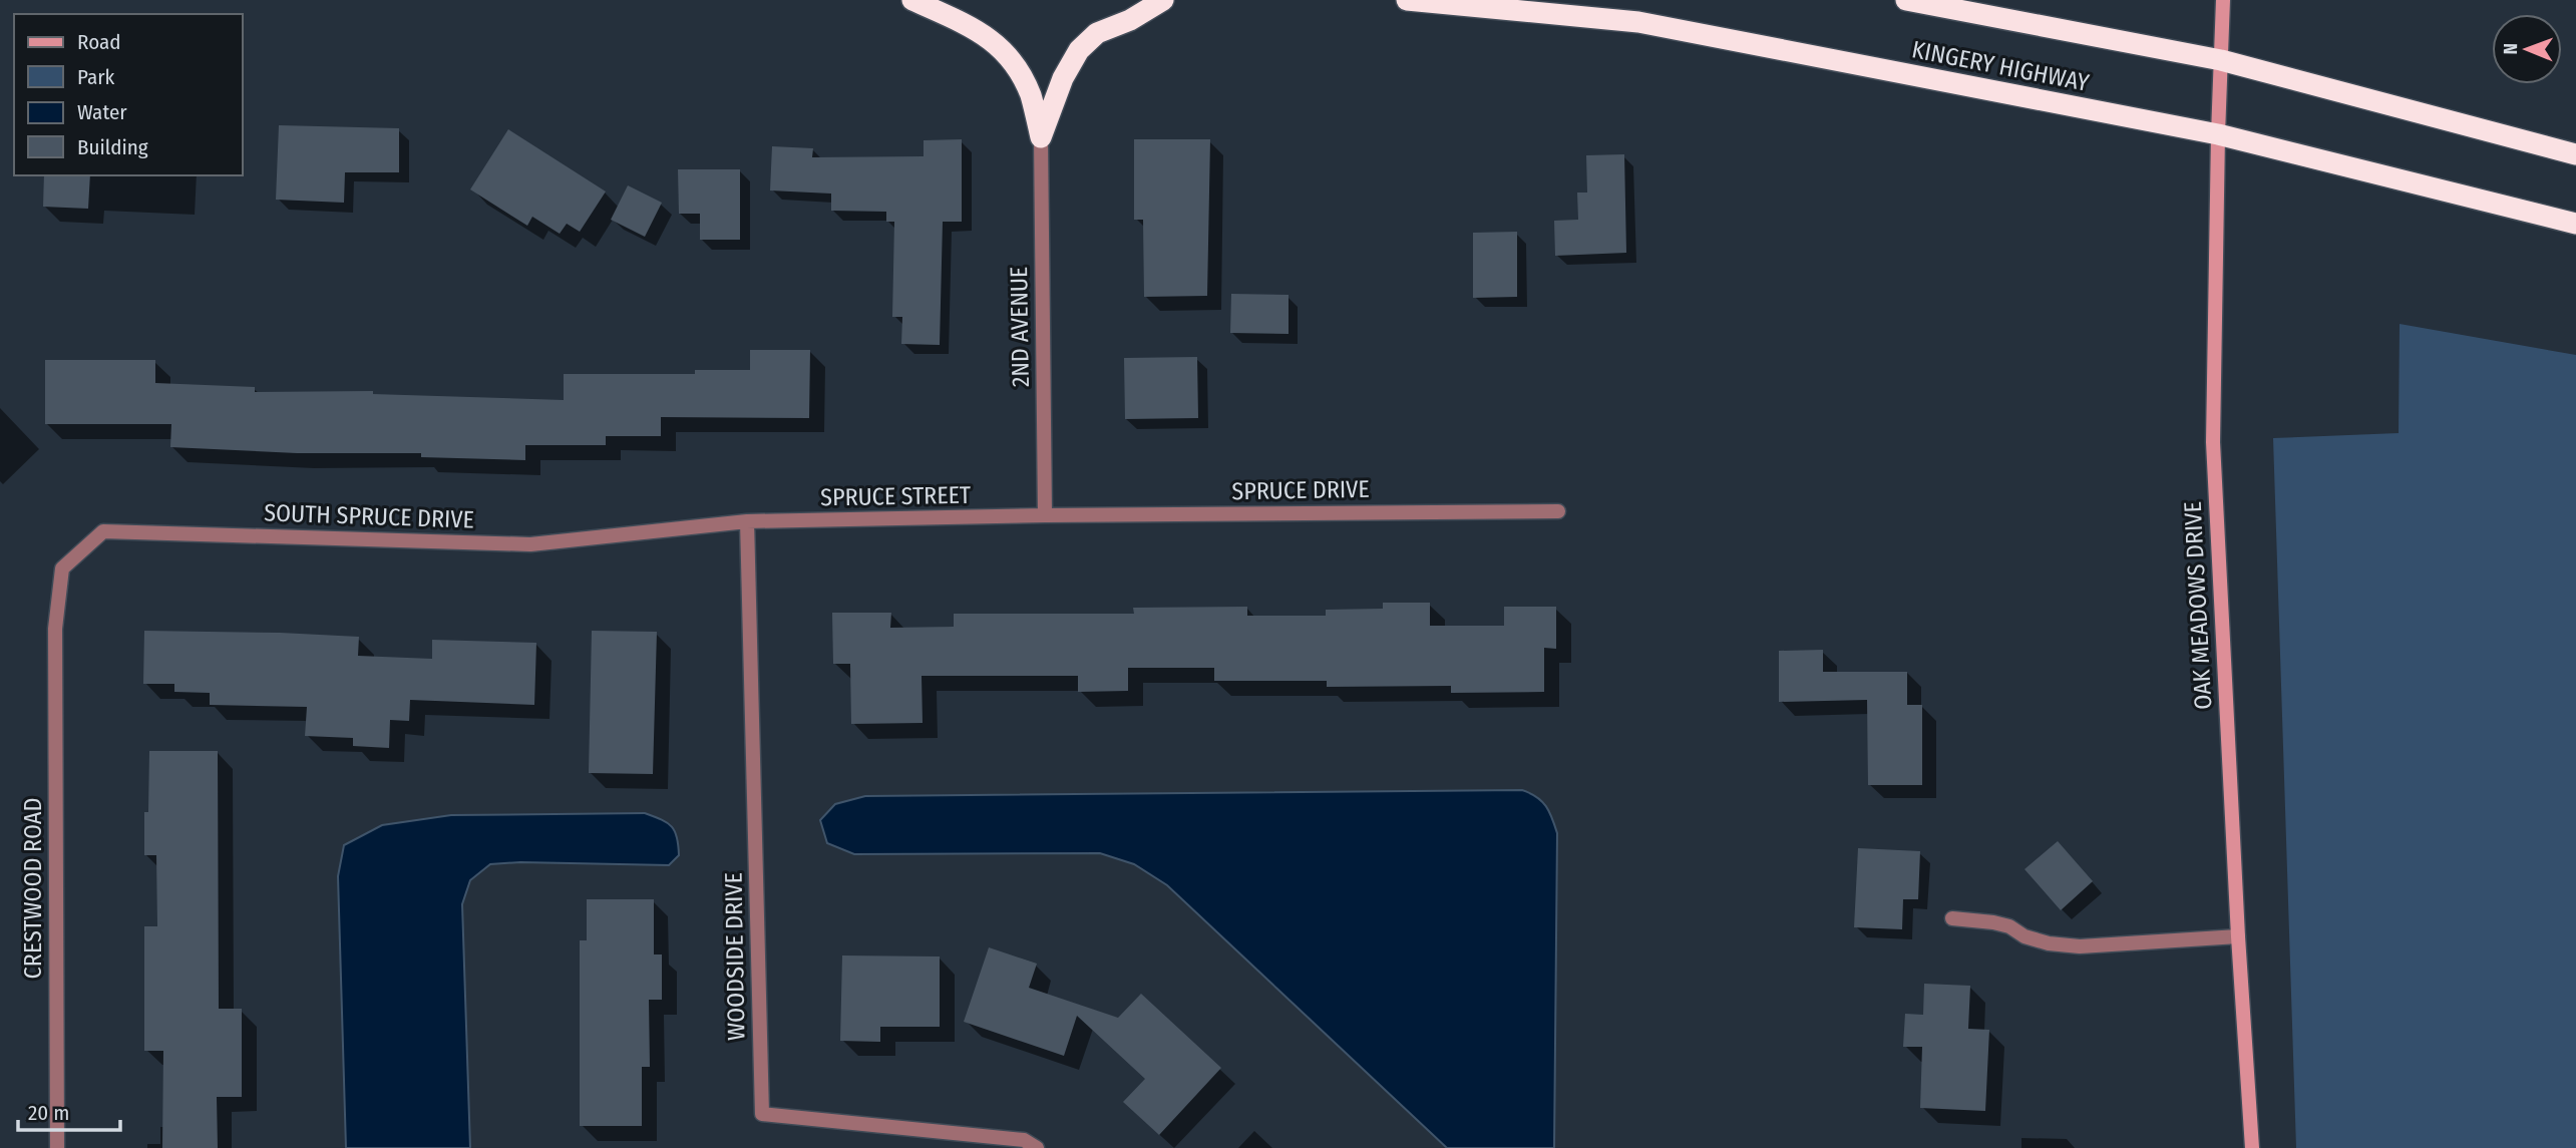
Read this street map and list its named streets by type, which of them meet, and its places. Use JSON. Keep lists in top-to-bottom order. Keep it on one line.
{"streets":{"highway":["KINGERY HIGHWAY"],"street":["2ND AVENUE","SPRUCE DRIVE","SPRUCE STREET","SOUTH SPRUCE DRIVE","OAK MEADOWS DRIVE","CRESTWOOD ROAD","WOODSIDE DRIVE"]},"crossings":[["KINGERY HIGHWAY","OAK MEADOWS DRIVE"],["2ND AVENUE","SPRUCE DRIVE"],["2ND AVENUE","SPRUCE STREET"],["SPRUCE DRIVE","SPRUCE STREET"],["SPRUCE STREET","SOUTH SPRUCE DRIVE"],["SPRUCE STREET","WOODSIDE DRIVE"],["SOUTH SPRUCE DRIVE","CRESTWOOD ROAD"],["SOUTH SPRUCE DRIVE","WOODSIDE DRIVE"]],"legend":["Road","Park","Water","Building"],"scale_bar":"20 m","north":"left"}
